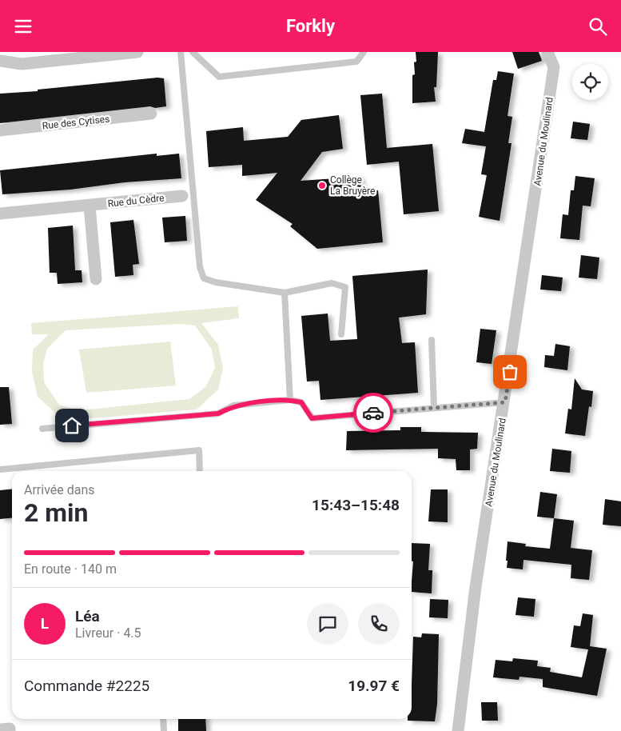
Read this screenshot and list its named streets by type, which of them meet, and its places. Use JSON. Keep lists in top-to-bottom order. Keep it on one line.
{"streets":{"street":["Rue des Cytises","Avenue du Moulinard","Rue du Cèdre"]},"places":["Collège La Bruyère"],"page":{"header":"Forkly","heading":["2 min","Arrivée dans","15:43–15:48"],"panel":["Léa","Livreur · 4.5","Commande #2225","19.97 €"],"bar":"En route · 140 m","round":"L"}}
